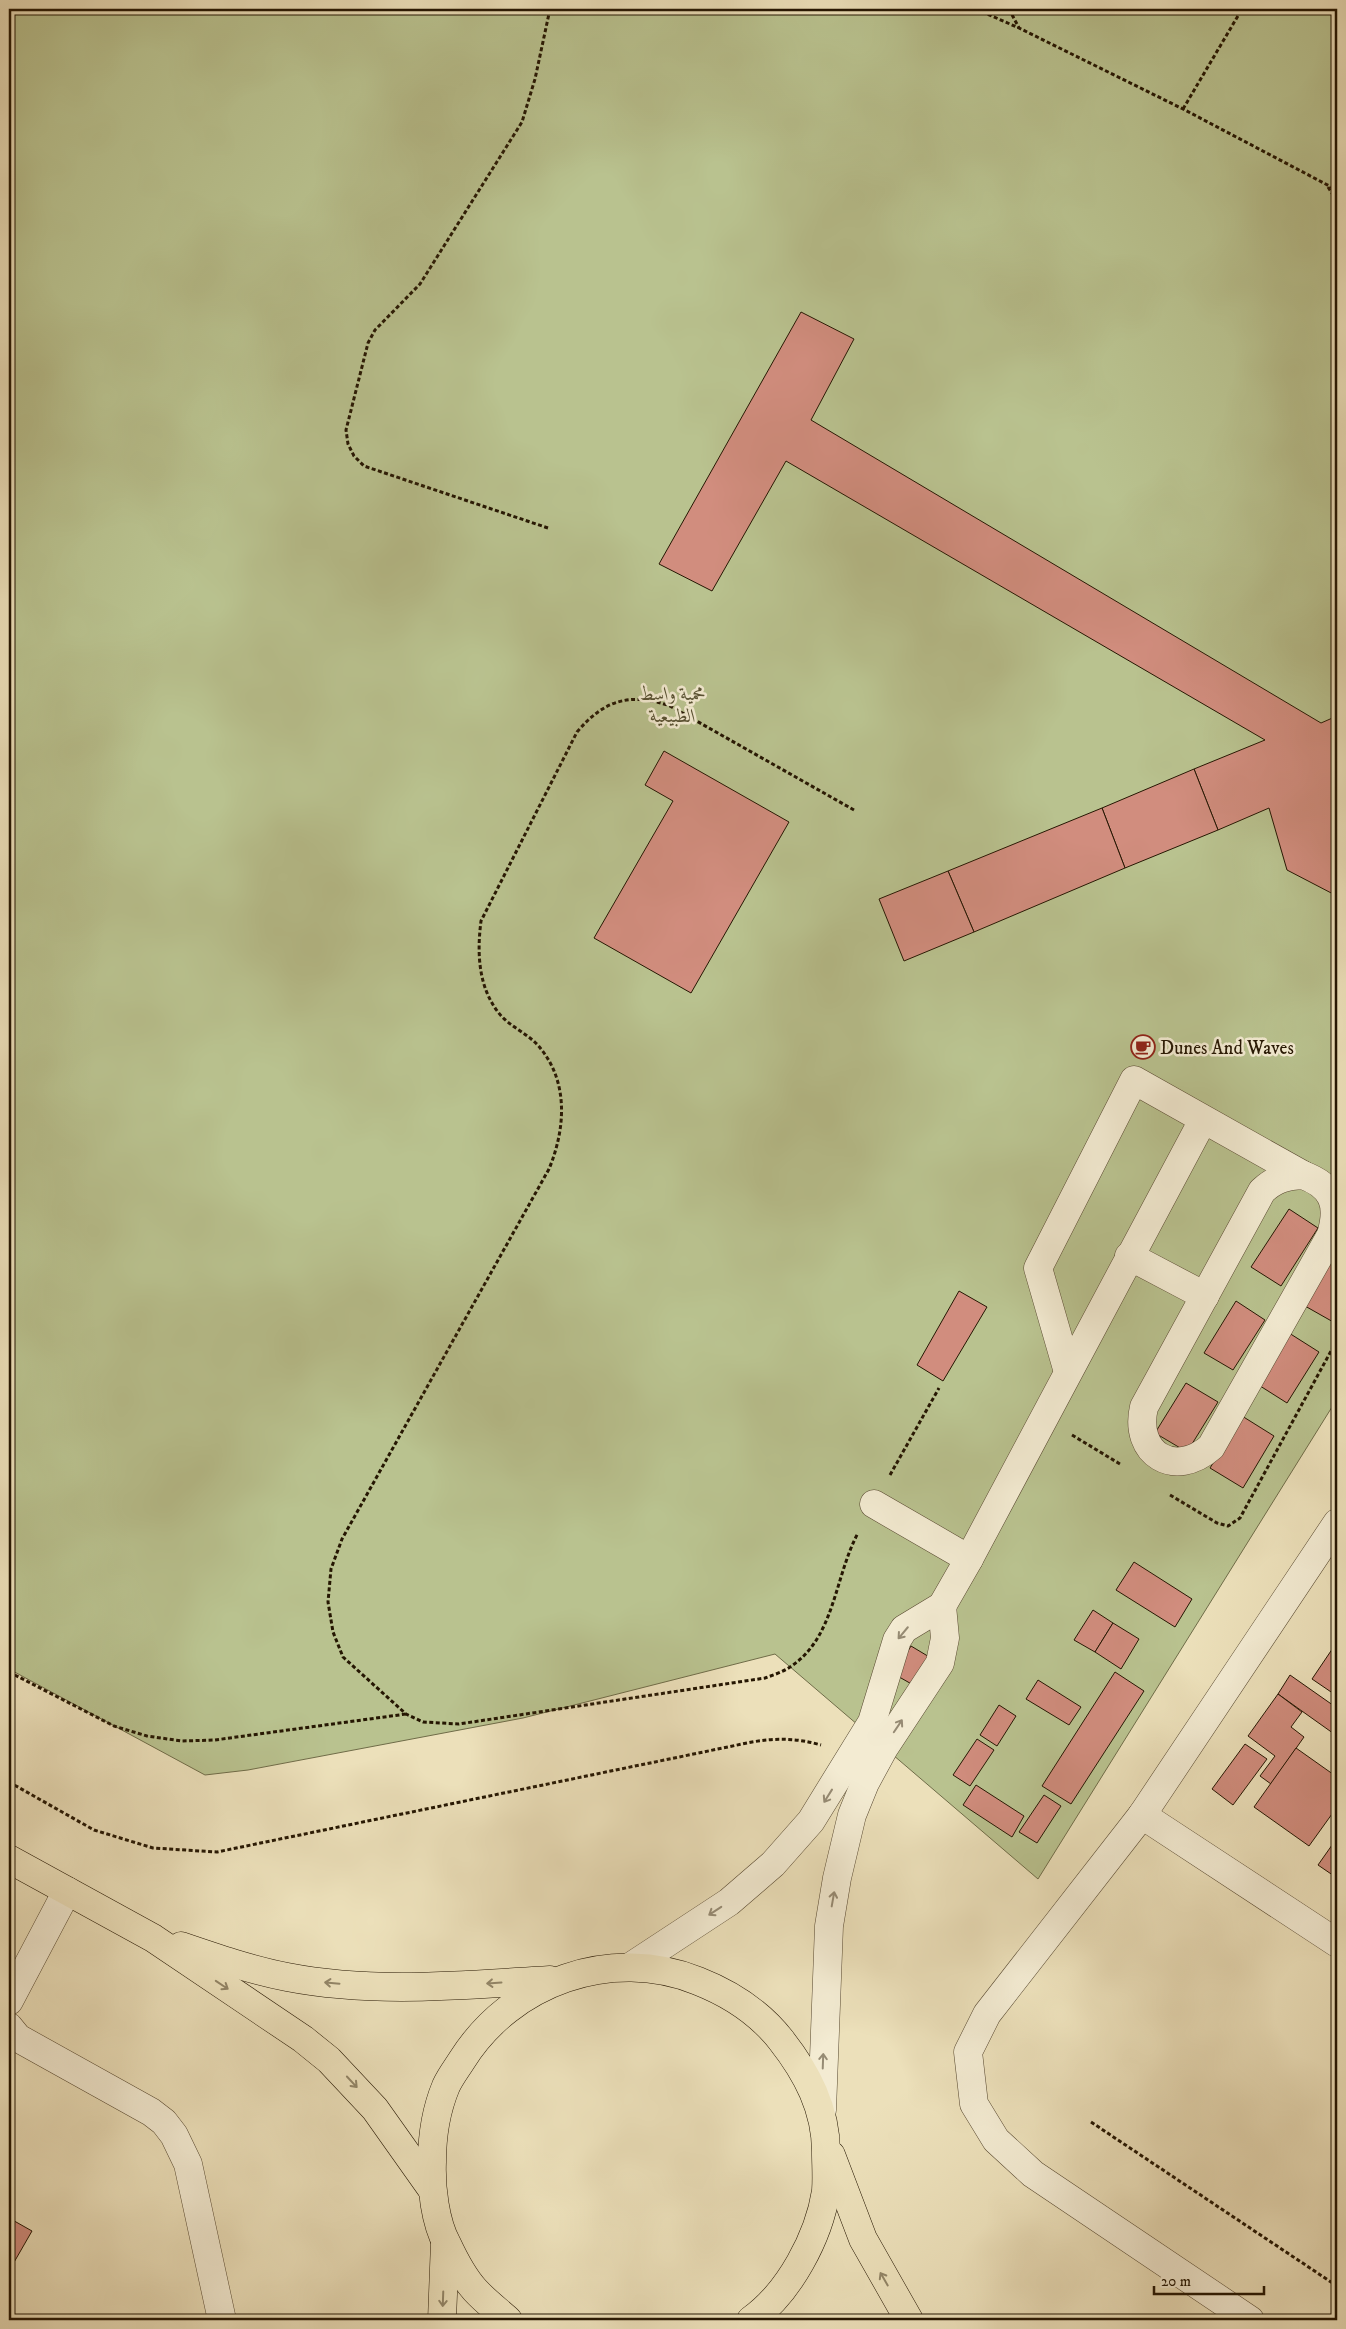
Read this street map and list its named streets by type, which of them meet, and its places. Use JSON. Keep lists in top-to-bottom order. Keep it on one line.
{"parks":["محمية واسط الطبيعية"],"places":{"cafe":["Dunes And Waves"]},"scale_bar":"20 m"}
